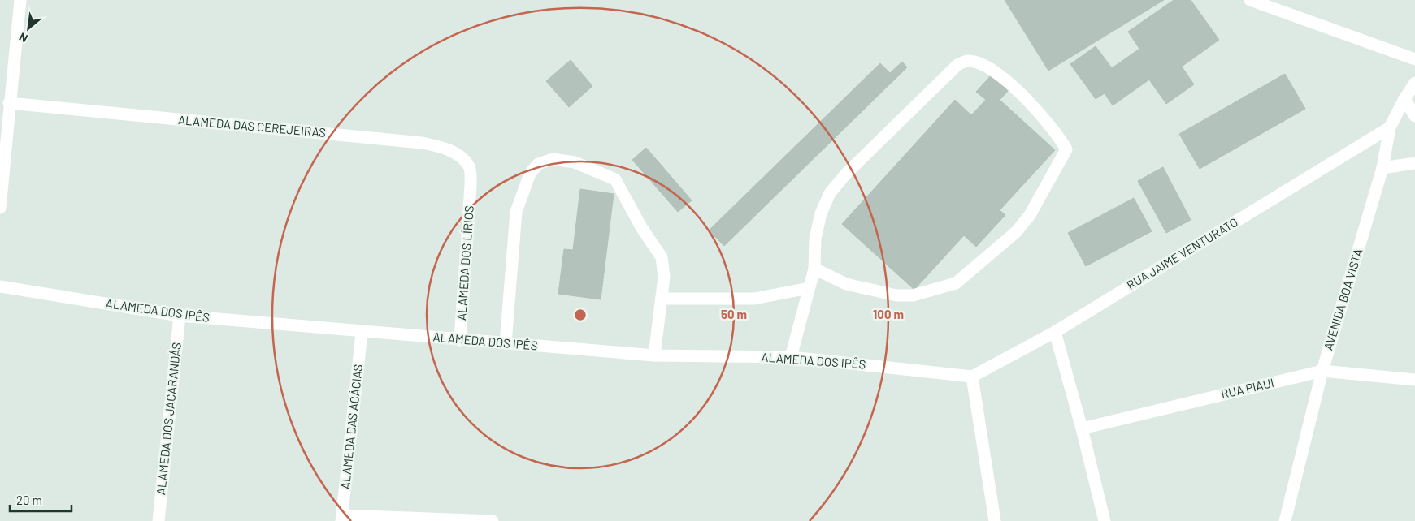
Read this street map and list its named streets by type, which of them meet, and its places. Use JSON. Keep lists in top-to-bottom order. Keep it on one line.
{"streets":{"street":["ALAMEDA DAS CEREJEIRAS","RUA JAIME VENTURATO","ALAMEDA DOS LÍRIOS","AVENIDA BOA VISTA","ALAMEDA DOS IPÊS","RUA PIAUI","ALAMEDA DOS JACARANDÁS","ALAMEDA DAS ACÁCIAS"]},"crossings":[["ALAMEDA DAS CEREJEIRAS","ALAMEDA DOS LÍRIOS"],["RUA JAIME VENTURATO","AVENIDA BOA VISTA"],["RUA JAIME VENTURATO","ALAMEDA DOS IPÊS"],["ALAMEDA DOS LÍRIOS","ALAMEDA DOS IPÊS"],["AVENIDA BOA VISTA","RUA PIAUI"],["ALAMEDA DOS IPÊS","ALAMEDA DOS JACARANDÁS"],["ALAMEDA DOS IPÊS","ALAMEDA DAS ACÁCIAS"]],"scale_bar":"20 m","north":"bottom left","rings":["50 m","100 m"]}
